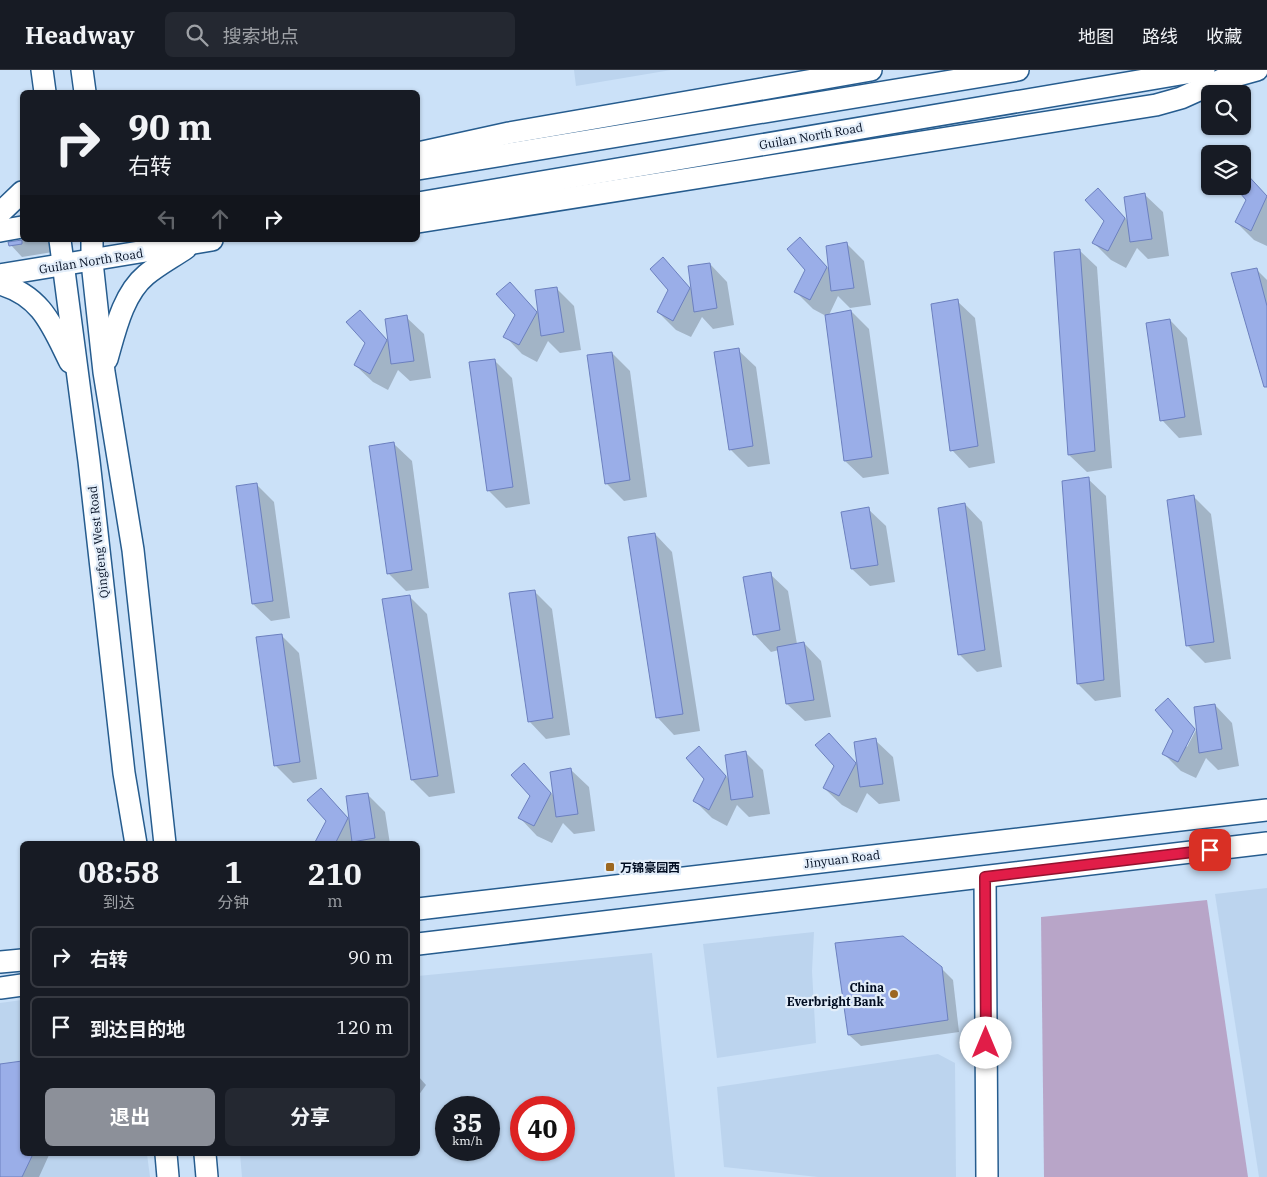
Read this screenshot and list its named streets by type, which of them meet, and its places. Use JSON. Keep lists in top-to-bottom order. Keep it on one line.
{"streets":{"main road":["Guilan North Road","Qingfeng West Road","Jinyuan Road"]},"crossings":[["Guilan North Road","Qingfeng West Road"]],"places":{"transit":["万锦豪园西"],"other":["China Everbright Bank"]},"page":{"header":"Headway","search":"搜索地点","nav":["地图","路线","收藏"],"turn":["90 m","右转"],"eta":["08:58","到达","1","分钟","210","m"],"list":[{"name":"右转","value":"90 m"},{"name":"到达目的地","value":"120 m"}],"buttons":["退出","分享"],"speed":"35 km/h","limit":"40"}}
